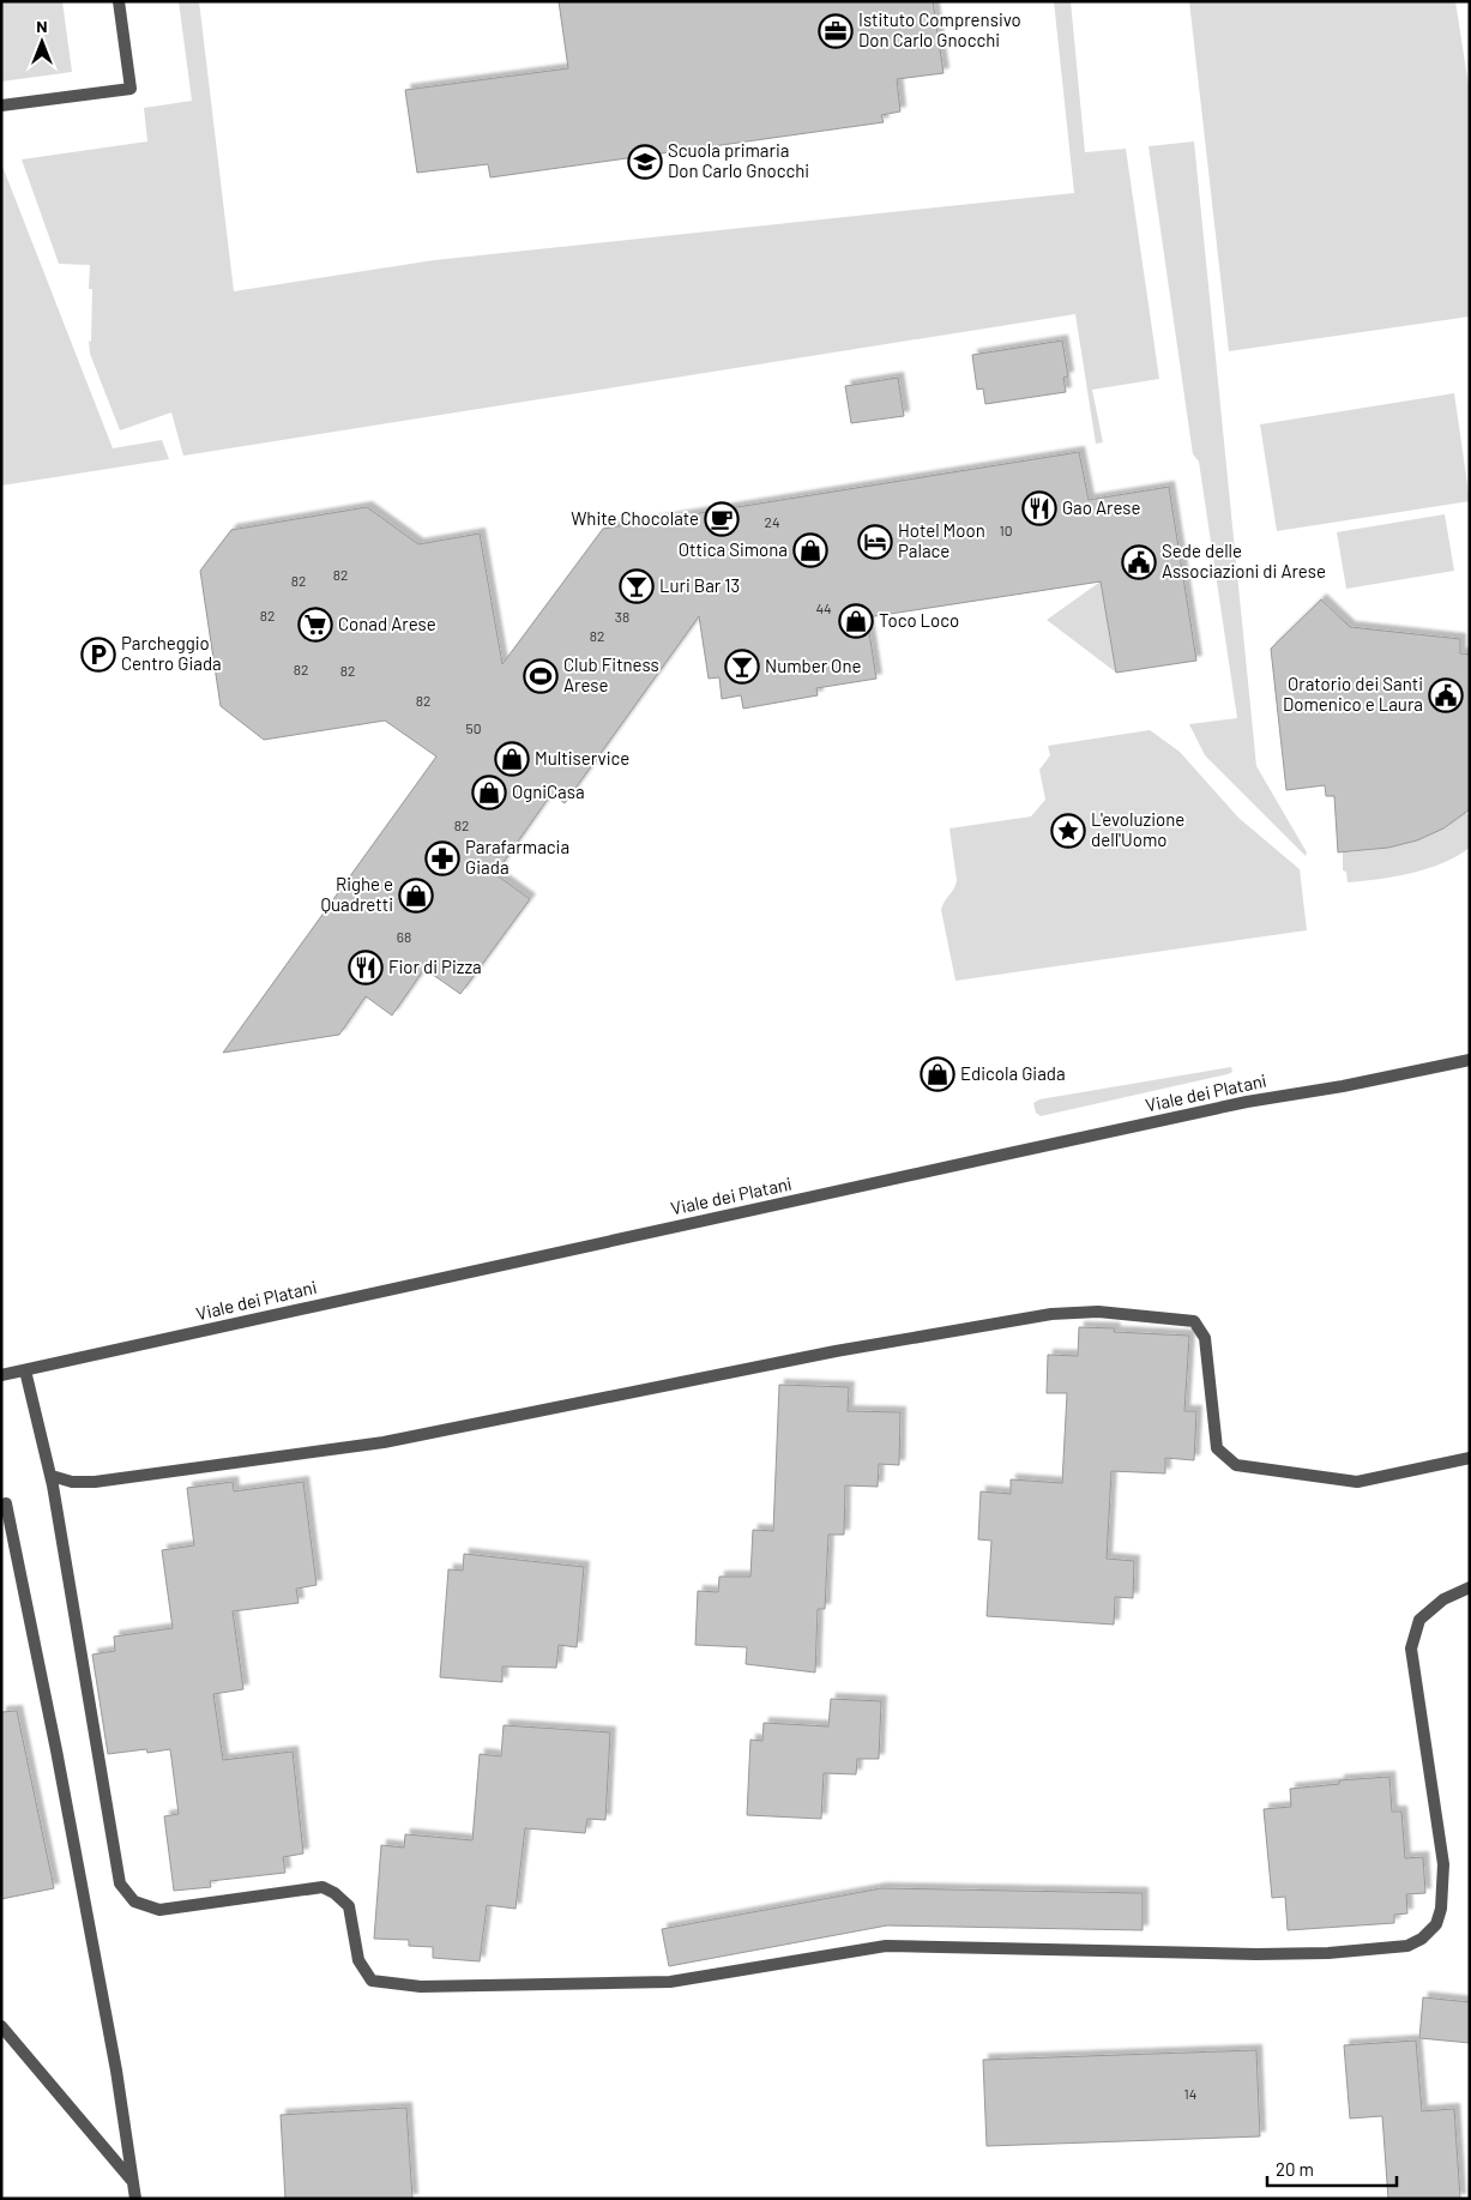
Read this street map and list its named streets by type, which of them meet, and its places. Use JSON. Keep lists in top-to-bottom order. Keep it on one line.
{"streets":{"street":["Viale dei Platani"]},"places":{"office":["Istituto Comprensivo Don Carlo Gnocchi"],"school or university":["Scuola primaria Don Carlo Gnocchi"],"restaurant":["Gao Arese","Fior di Pizza"],"cafe":["White Chocolate"],"hotel":["Hotel Moon Palace"],"shop":["Ottica Simona","Toco Loco","Multiservice","OgniCasa","Righe e Quadretti","Edicola Giada"],"public building":["Sede delle Associazioni di Arese","Oratorio dei Santi Domenico e Laura"],"bar":["Luri Bar 13","Number One"],"supermarket":["Conad Arese"],"parking":["Parcheggio Centro Giada"],"sports":["Club Fitness Arese"],"place":["L'evoluzione dell'Uomo"],"pharmacy":["Parafarmacia Giada"]},"house_numbers":["24","10","82","82","44","82","38","82","82","82","82","50","82","68","14"],"scale_bar":"20 m","north":"top"}
